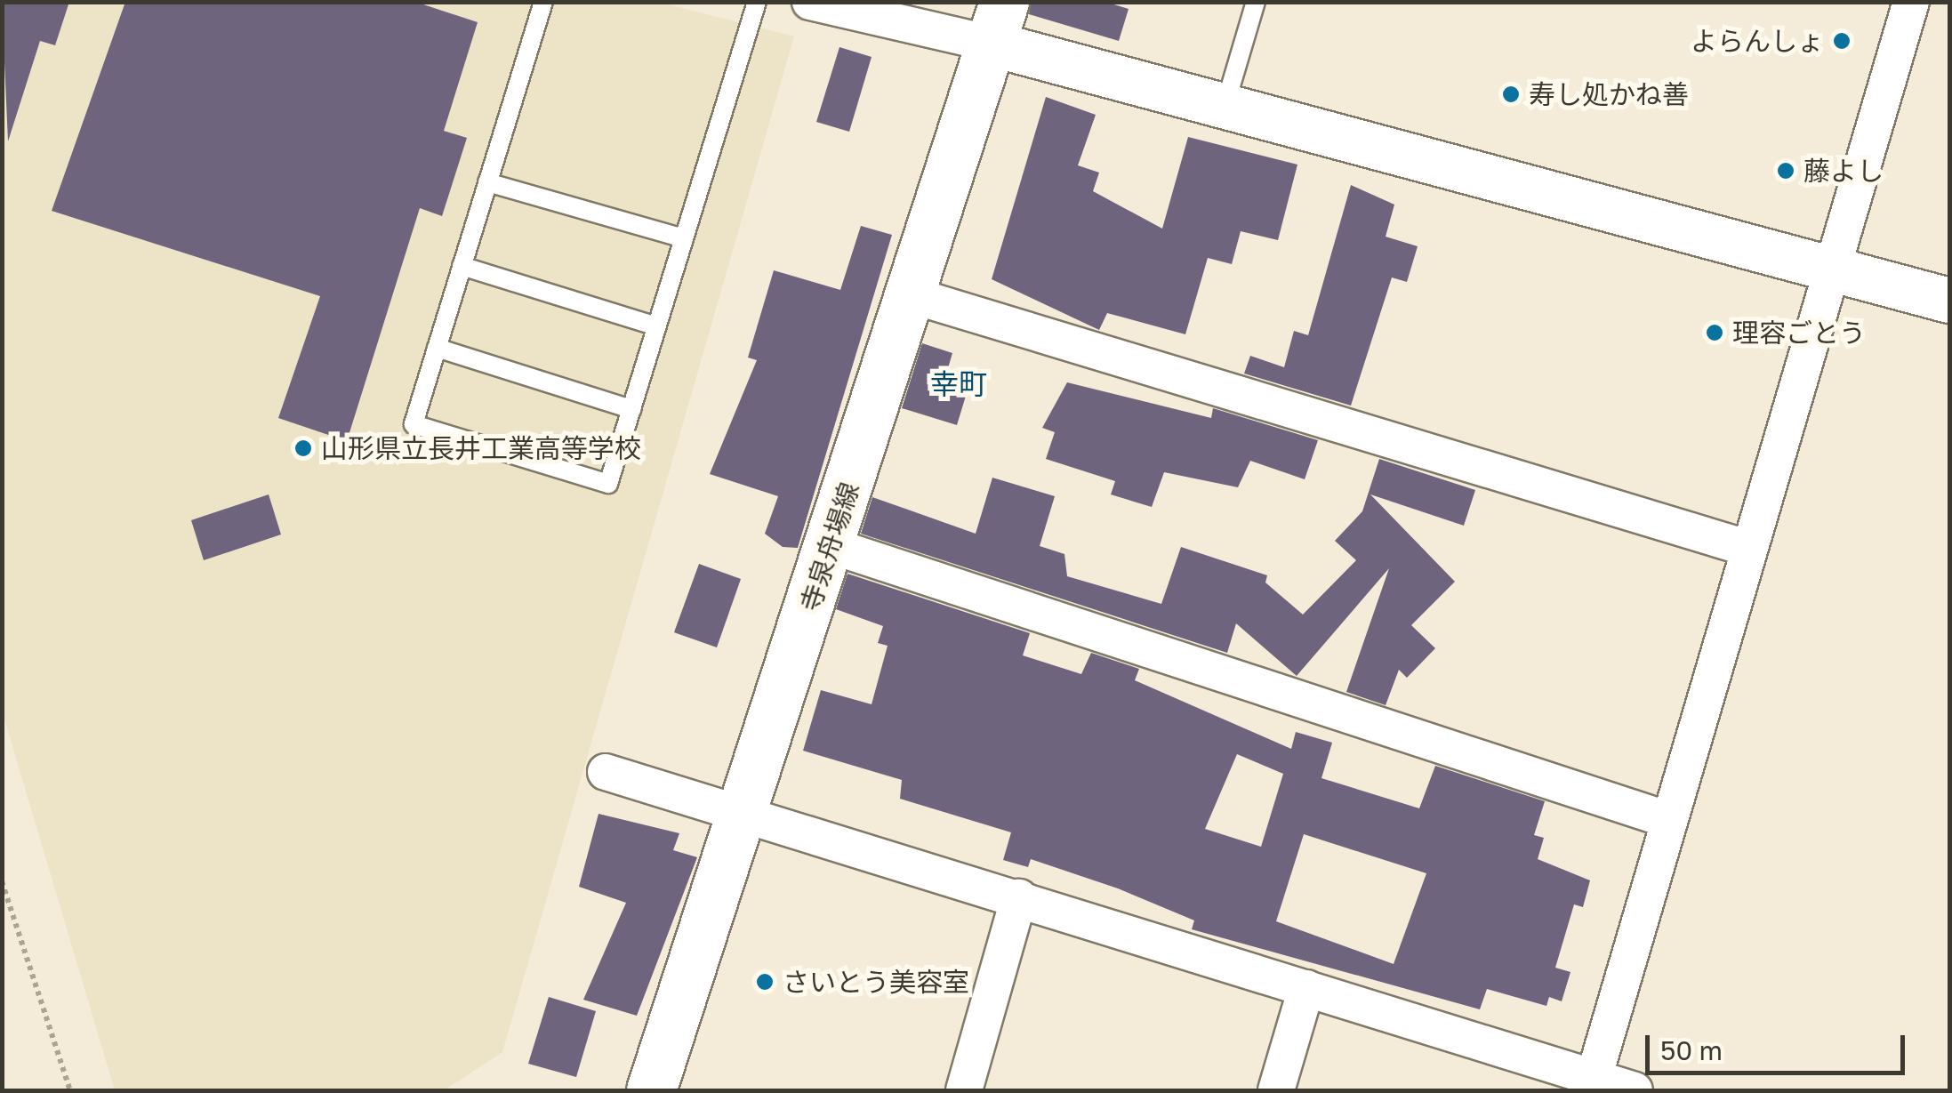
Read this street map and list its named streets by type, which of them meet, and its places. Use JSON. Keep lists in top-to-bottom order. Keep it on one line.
{"streets":{"main road":["寺泉舟場線"]},"districts":["幸町"],"places":["よらんしょ","寿し処かね善","藤よし","理容ごとう","山形県立長井工業高等学校","さいとう美容室"],"scale_bar":"50 m"}
